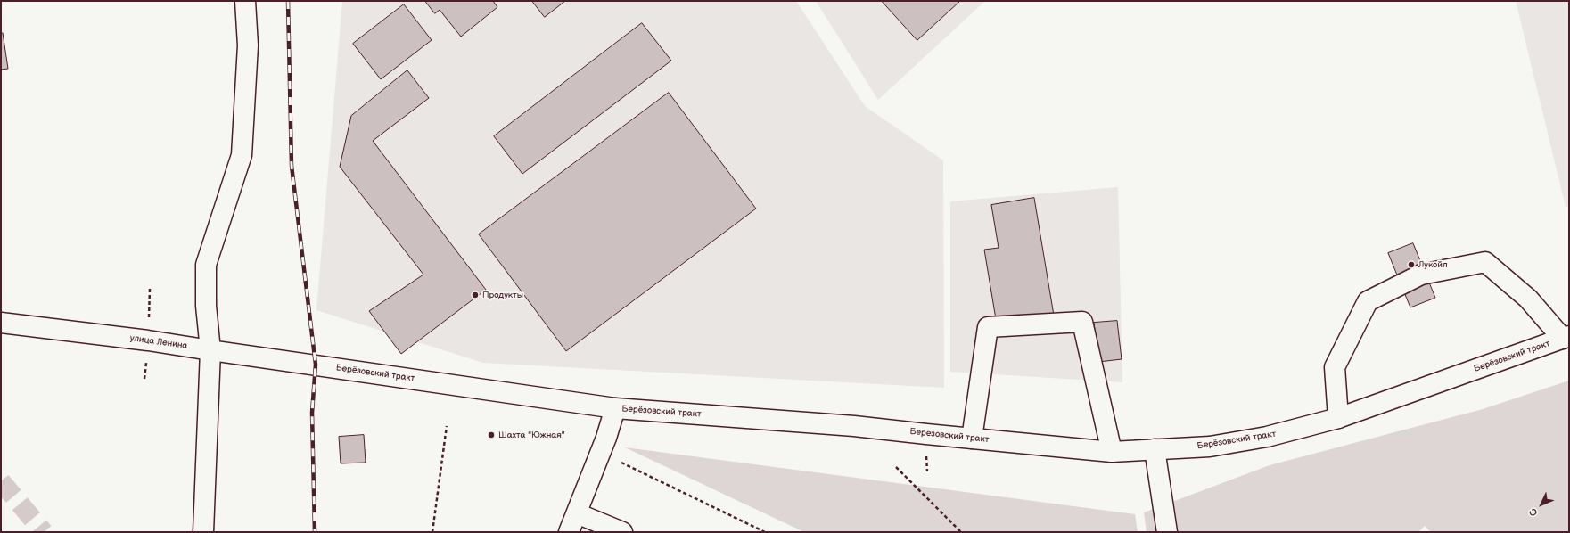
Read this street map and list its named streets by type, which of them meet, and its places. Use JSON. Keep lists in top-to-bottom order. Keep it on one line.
{"streets":{"main road":["улица Ленина","Берёзовский тракт"]},"crossings":[["улица Ленина","Берёзовский тракт"]],"places":["Лукойл","Продукты","Шахта \"Южная\""],"north":"bottom left"}
